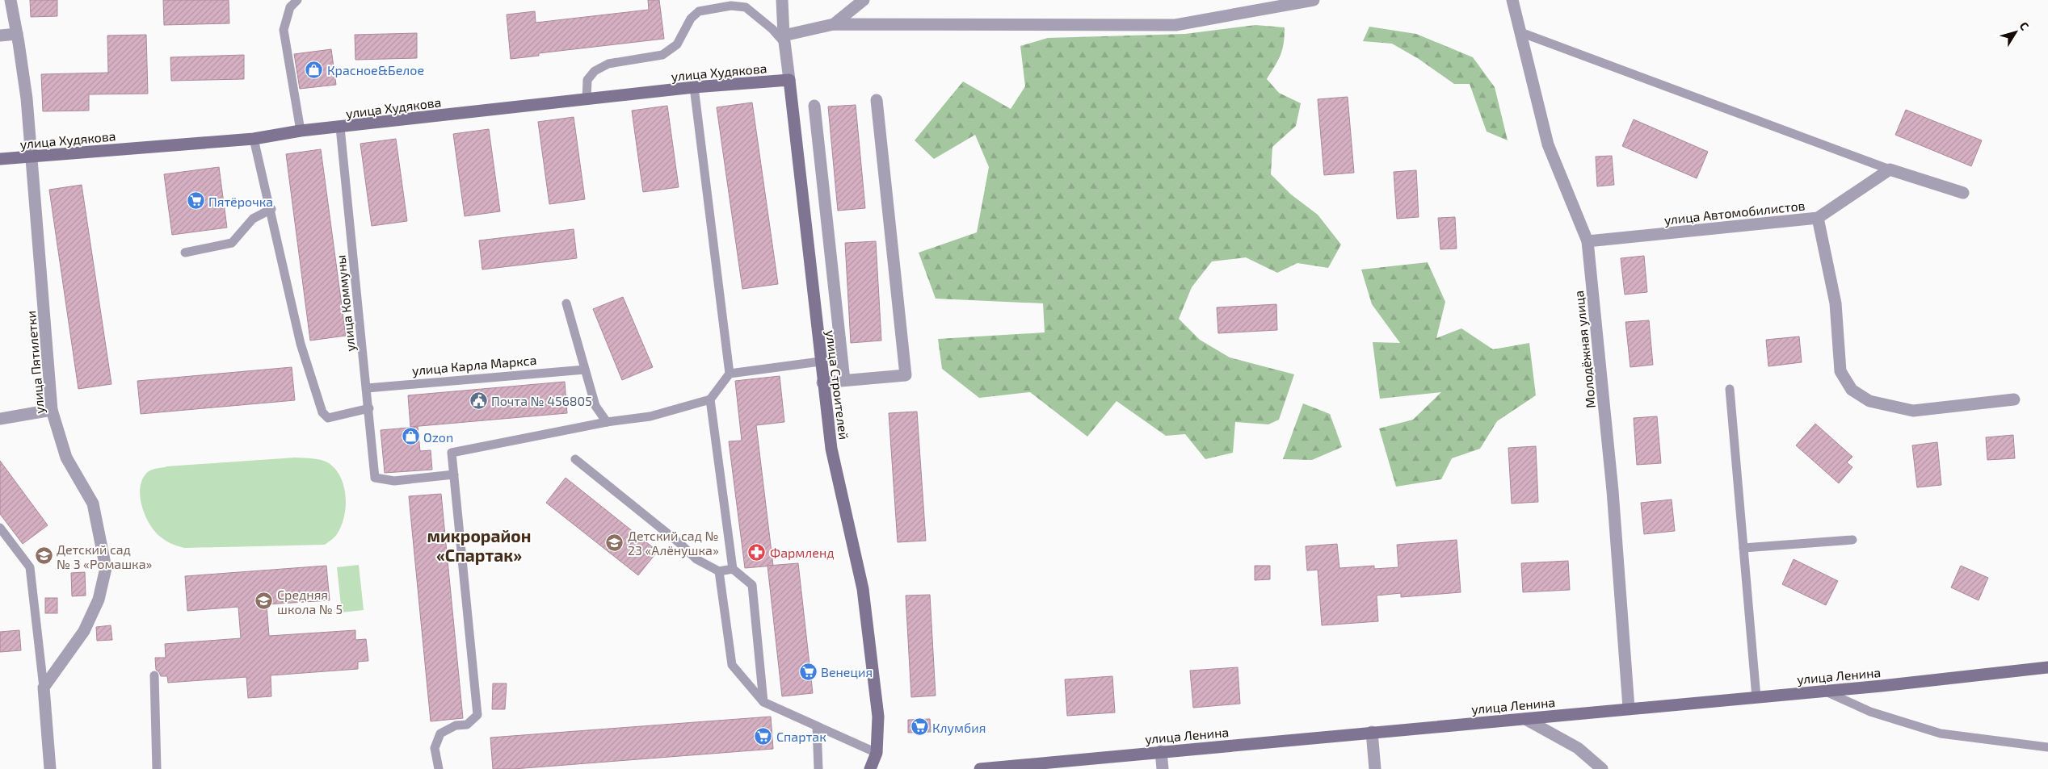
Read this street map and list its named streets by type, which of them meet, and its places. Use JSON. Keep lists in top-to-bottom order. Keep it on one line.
{"streets":{"street":["улица Худякова","улица Автомобилистов","Молодёжная улица","улица Пятилетки","улица Строителей","улица Ленина"],"lane":["улица Коммуны","улица Карла Маркса"]},"crossings":[["улица Худякова","улица Коммуны"],["улица Худякова","улица Пятилетки"],["улица Худякова","улица Строителей"],["улица Автомобилистов","Молодёжная улица"],["улица Коммуны","улица Карла Маркса"],["Молодёжная улица","улица Ленина"]],"districts":["микрорайон «Спартак»"],"places":{"shop":["Красное&Белое","Ozon"],"supermarket":["Пятёрочка","Венеция","Клумбия","Спартак"],"public building":["Почта № 456805"],"school or university":["Детский сад № 23 «Алёнушка»","Детский сад № 3 «Ромашка»","Средняя школа № 5"],"pharmacy":["Фармленд"]},"north":"top right"}
